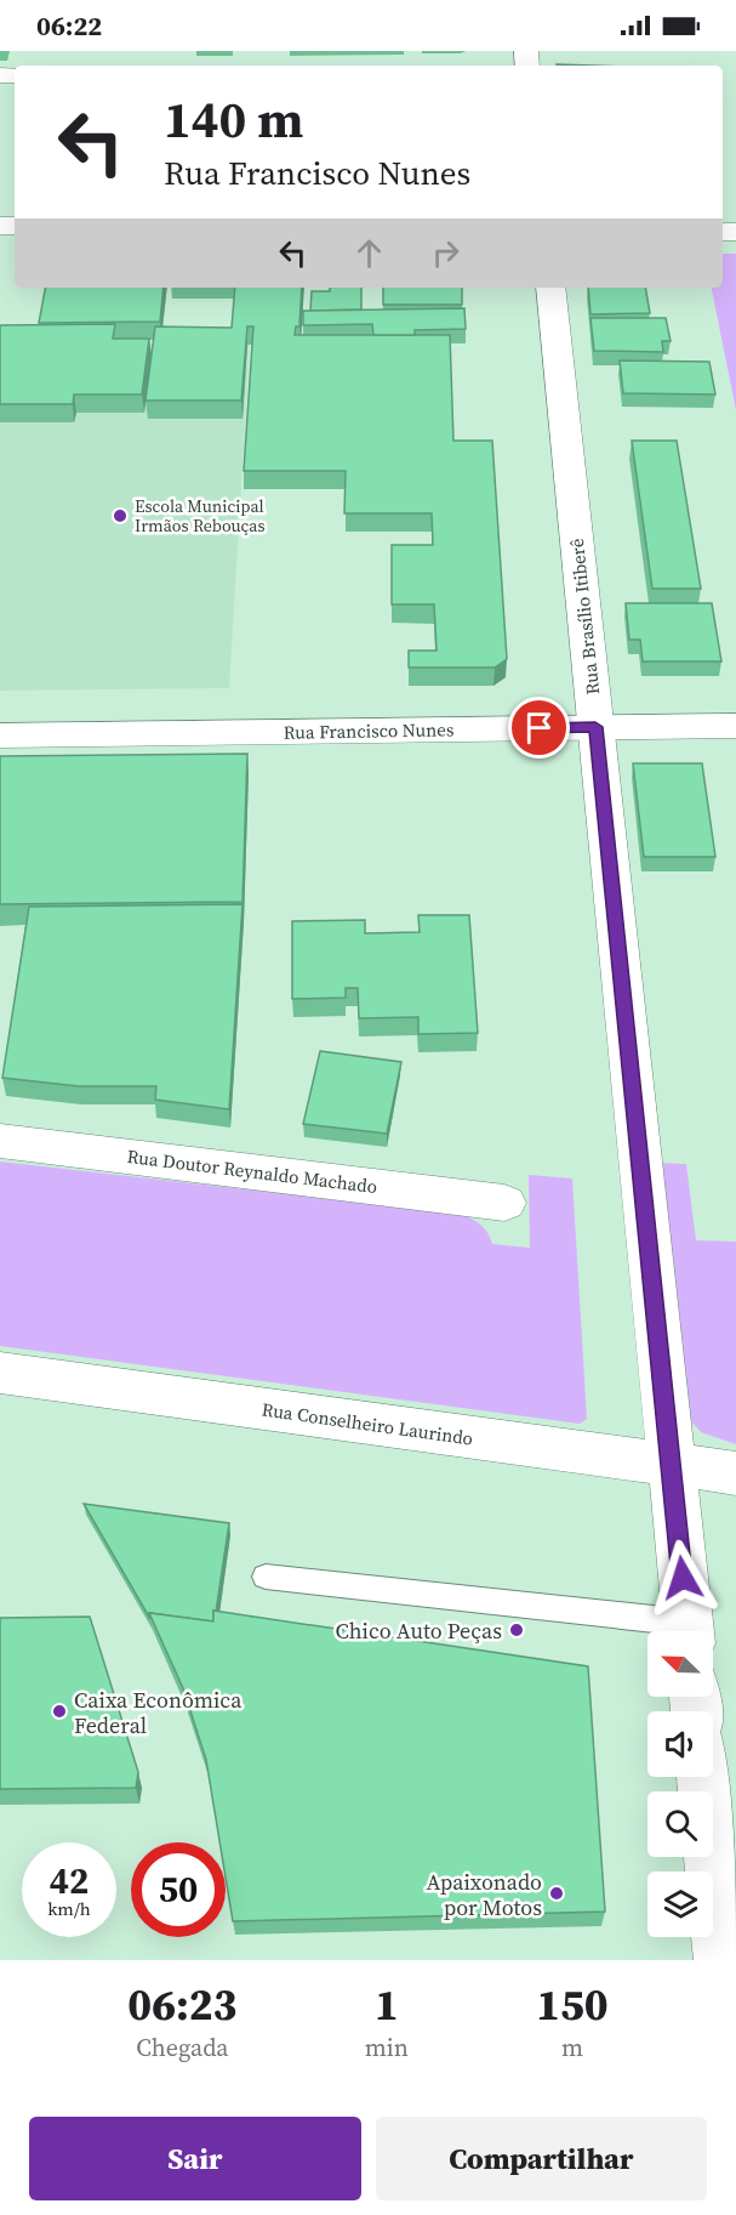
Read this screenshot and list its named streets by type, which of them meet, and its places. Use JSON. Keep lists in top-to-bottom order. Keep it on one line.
{"streets":{"main road":["Rua Brasílio Itiberê","Rua Francisco Nunes","Rua Doutor Reynaldo Machado","Rua Conselheiro Laurindo"]},"crossings":[["Rua Brasílio Itiberê","Rua Francisco Nunes"],["Rua Brasílio Itiberê","Rua Conselheiro Laurindo"]],"places":["Escola Municipal Irmãos Rebouças","Chico Auto Peças","Caixa Econômica Federal","Apaixonado por Motos"],"north":"top left","page":{"status":"06:22","turn":["140 m","Rua Francisco Nunes"],"speed":"42 km/h","limit":"50","eta":["06:23","Chegada","1","min","150","m"],"buttons":["Sair","Compartilhar"]}}
